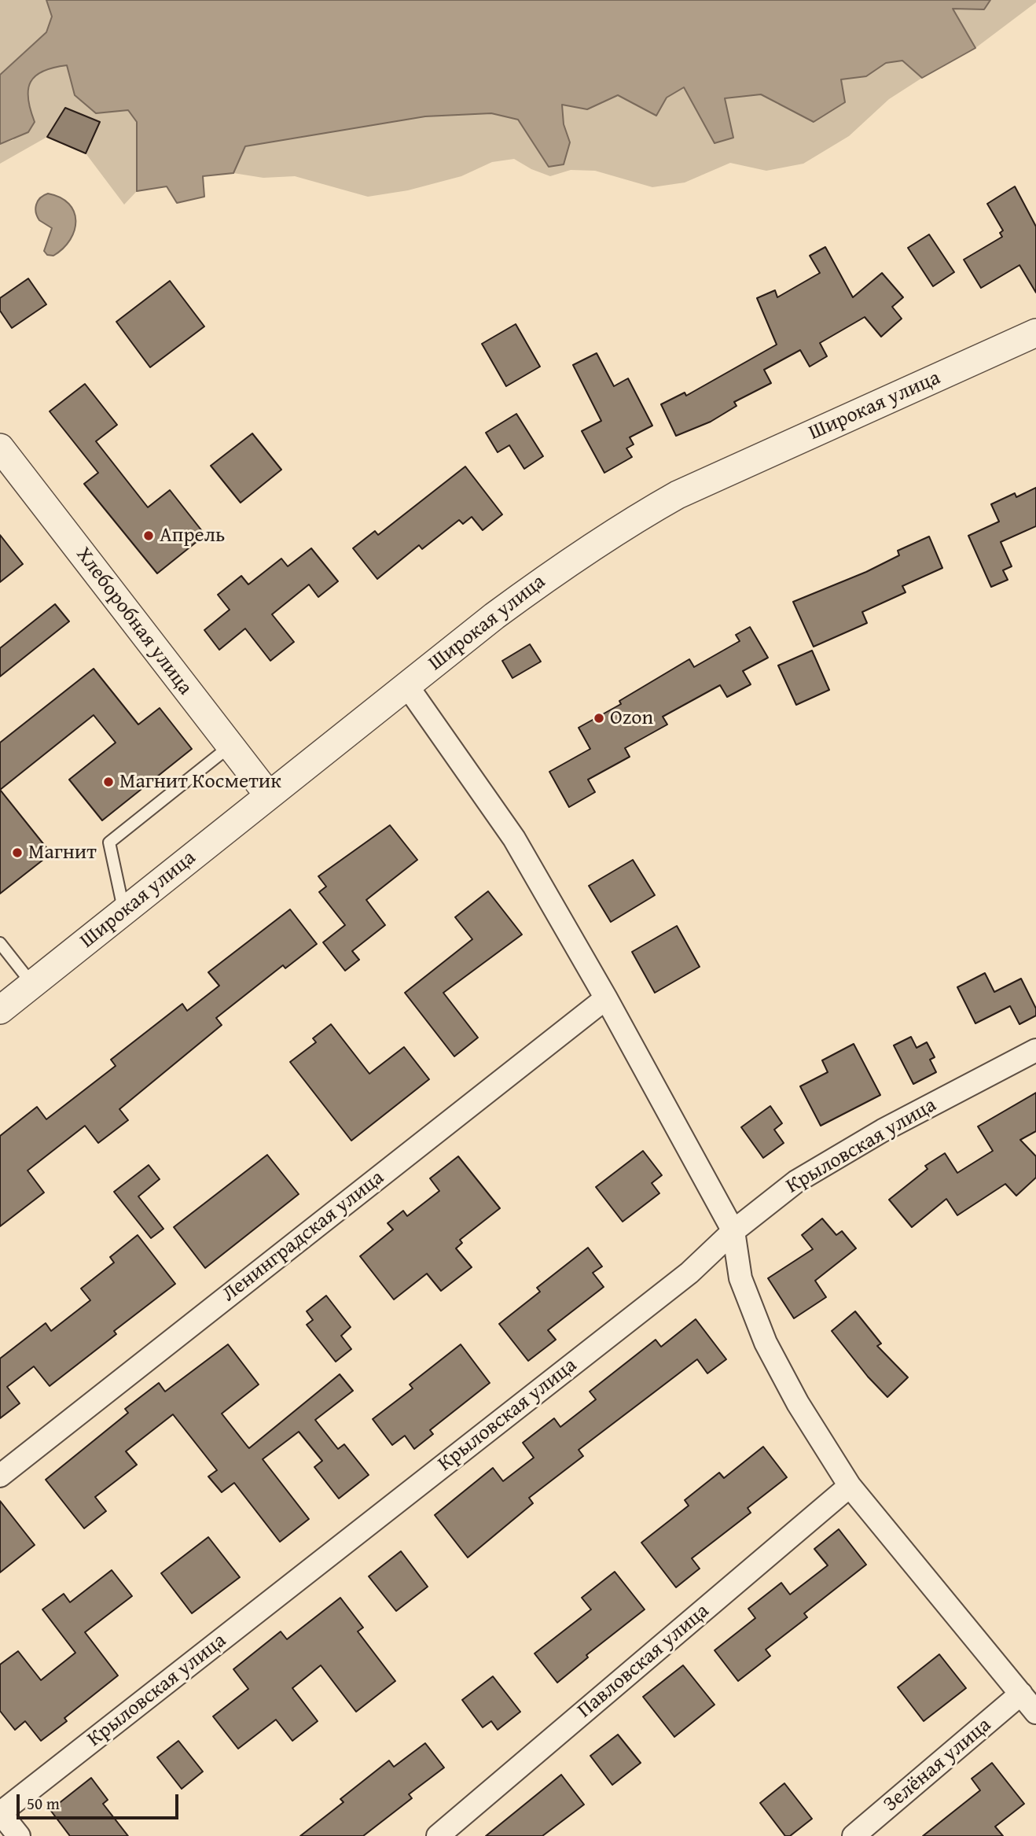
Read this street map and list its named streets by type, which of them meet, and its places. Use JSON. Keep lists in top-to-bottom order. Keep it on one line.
{"streets":{"street":["Широкая улица","Хлеборобная улица","Крыловская улица","Ленинградская улица","Павловская улица","Зелёная улица"]},"crossings":[["Широкая улица","Хлеборобная улица"]],"places":["Апрель","Ozon","Магнит Косметик","Магнит"],"scale_bar":"50 m"}
